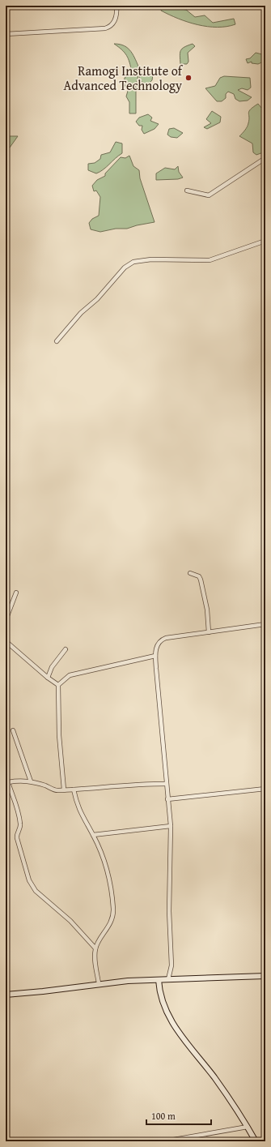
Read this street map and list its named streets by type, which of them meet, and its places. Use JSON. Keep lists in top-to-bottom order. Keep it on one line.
{"places":["Ramogi Institute of Advanced Technology"],"scale_bar":"100 m"}
